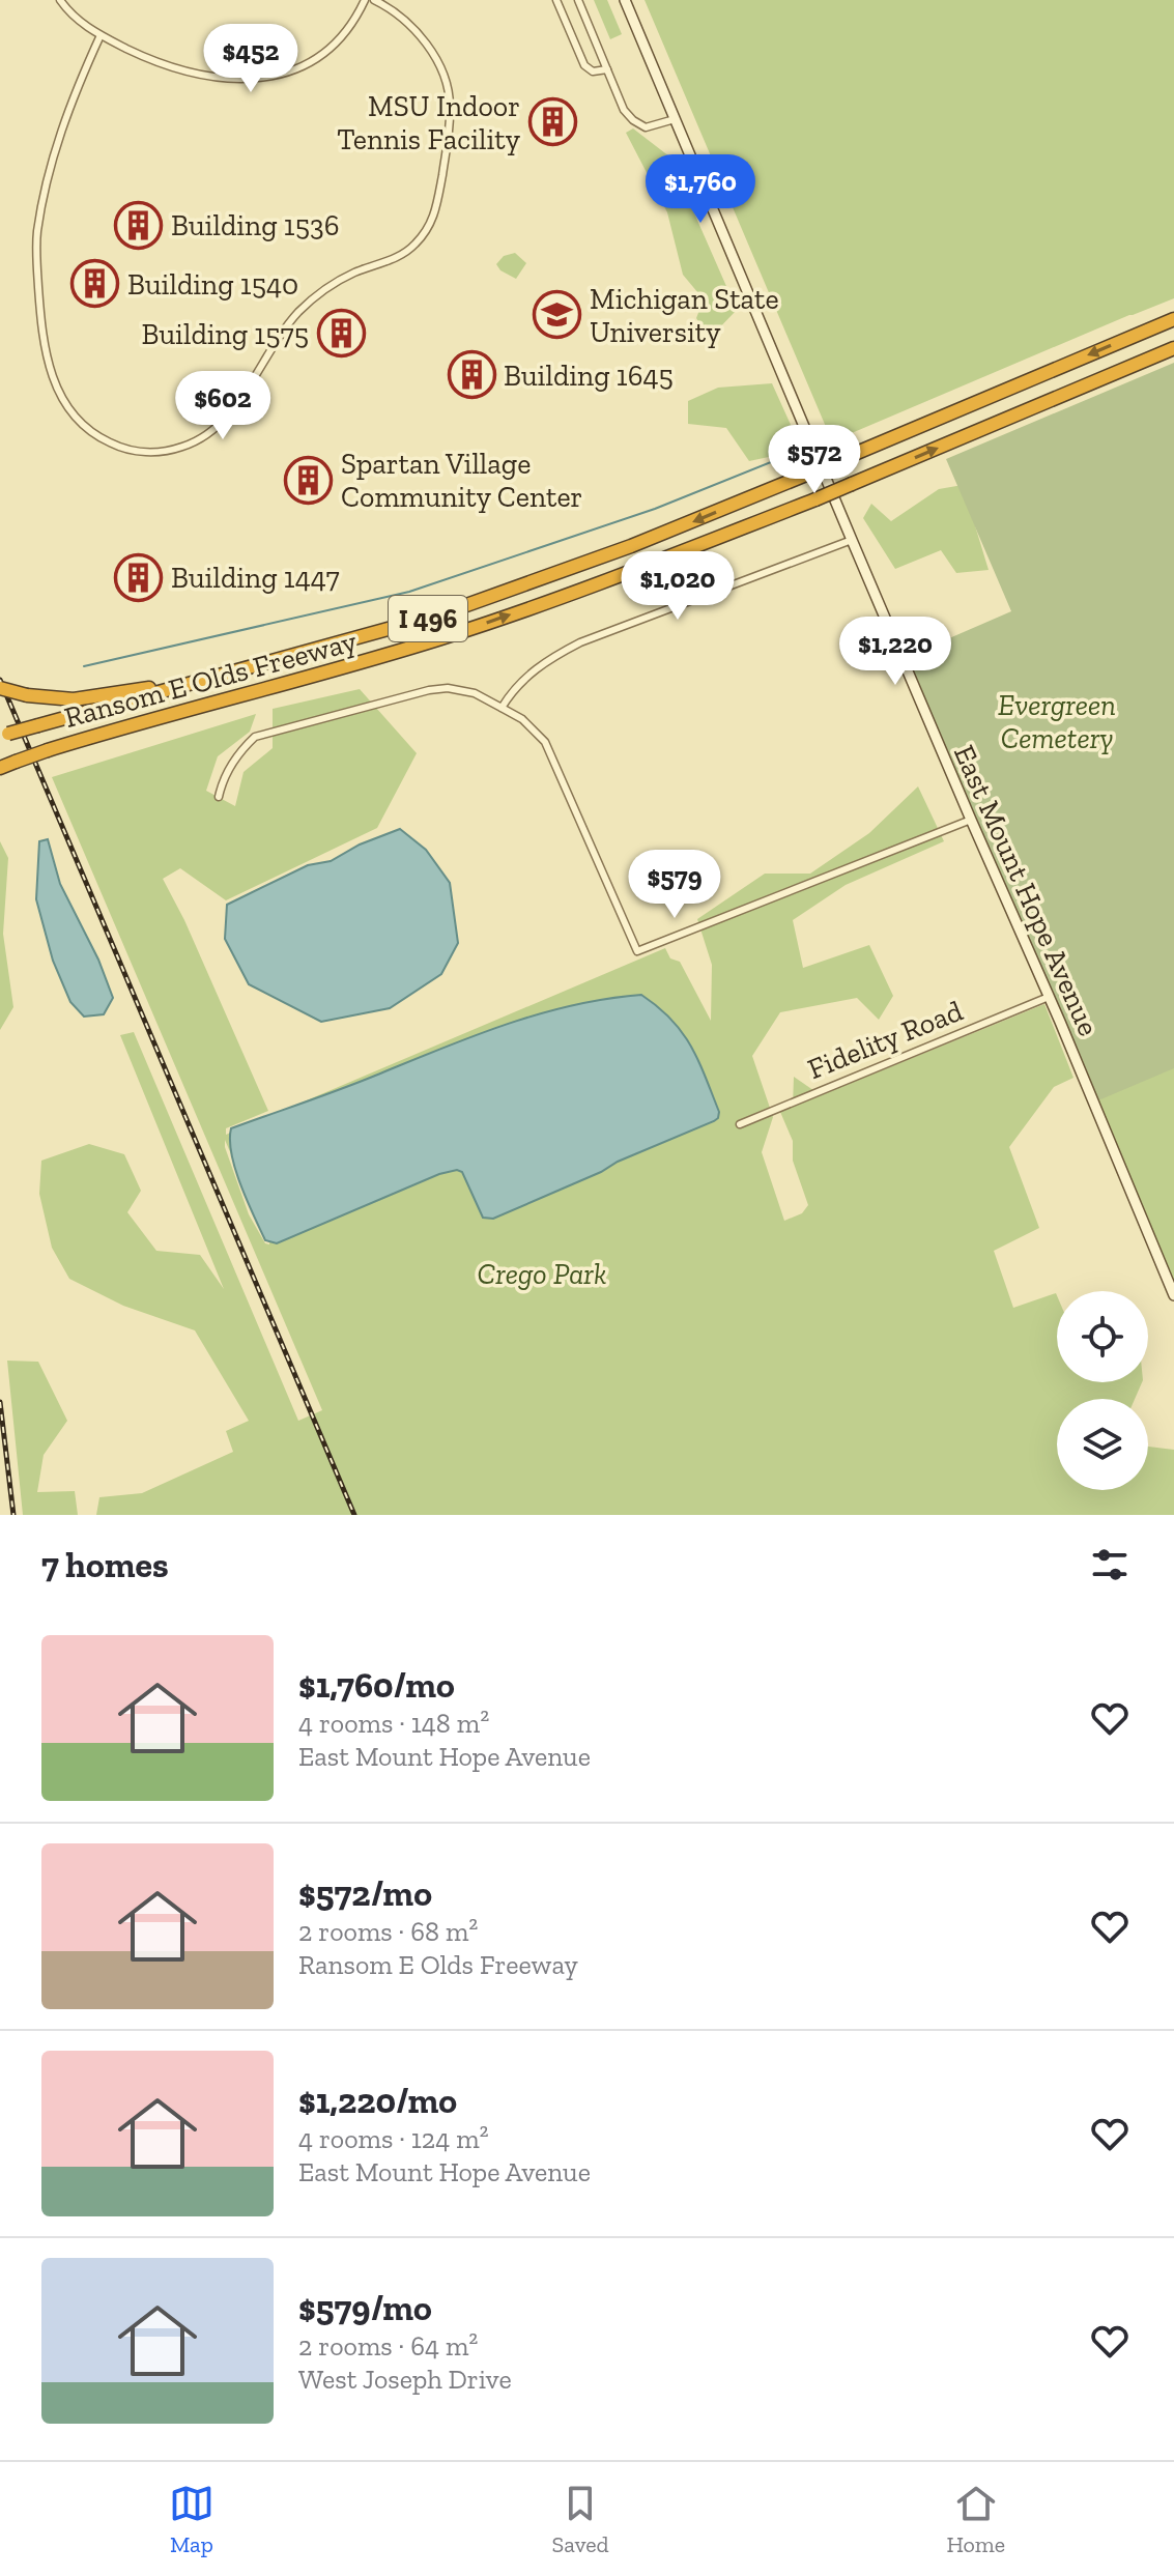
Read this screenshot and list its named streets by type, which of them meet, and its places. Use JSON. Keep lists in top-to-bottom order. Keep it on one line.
{"streets":{"highway":["I 496","Ransom E Olds Freeway"],"street":["East Mount Hope Avenue","Fidelity Road"]},"crossings":[["East Mount Hope Avenue","Fidelity Road"]],"parks":["Evergreen Cemetery","Crego Park"],"places":{"building":["MSU Indoor Tennis Facility","Building 1536","Building 1540","Building 1575","Building 1645","Spartan Village Community Center","Building 1447"],"school or university":["Michigan State University"]},"page":{"price":["$452","$1,760","$602","$572","$1,020","$1,220","$579"],"heading":"7 homes","list":[{"name":"$1,760/mo","note":"4 rooms · 148 m² · East Mount Hope Avenue"},{"name":"$572/mo","note":"2 rooms · 68 m² · Ransom E Olds Freeway"},{"name":"$1,220/mo","note":"4 rooms · 124 m² · East Mount Hope Avenue"},{"name":"$579/mo","note":"2 rooms · 64 m² · West Joseph Drive"}],"tabs":["Map","Saved","Home"]}}
